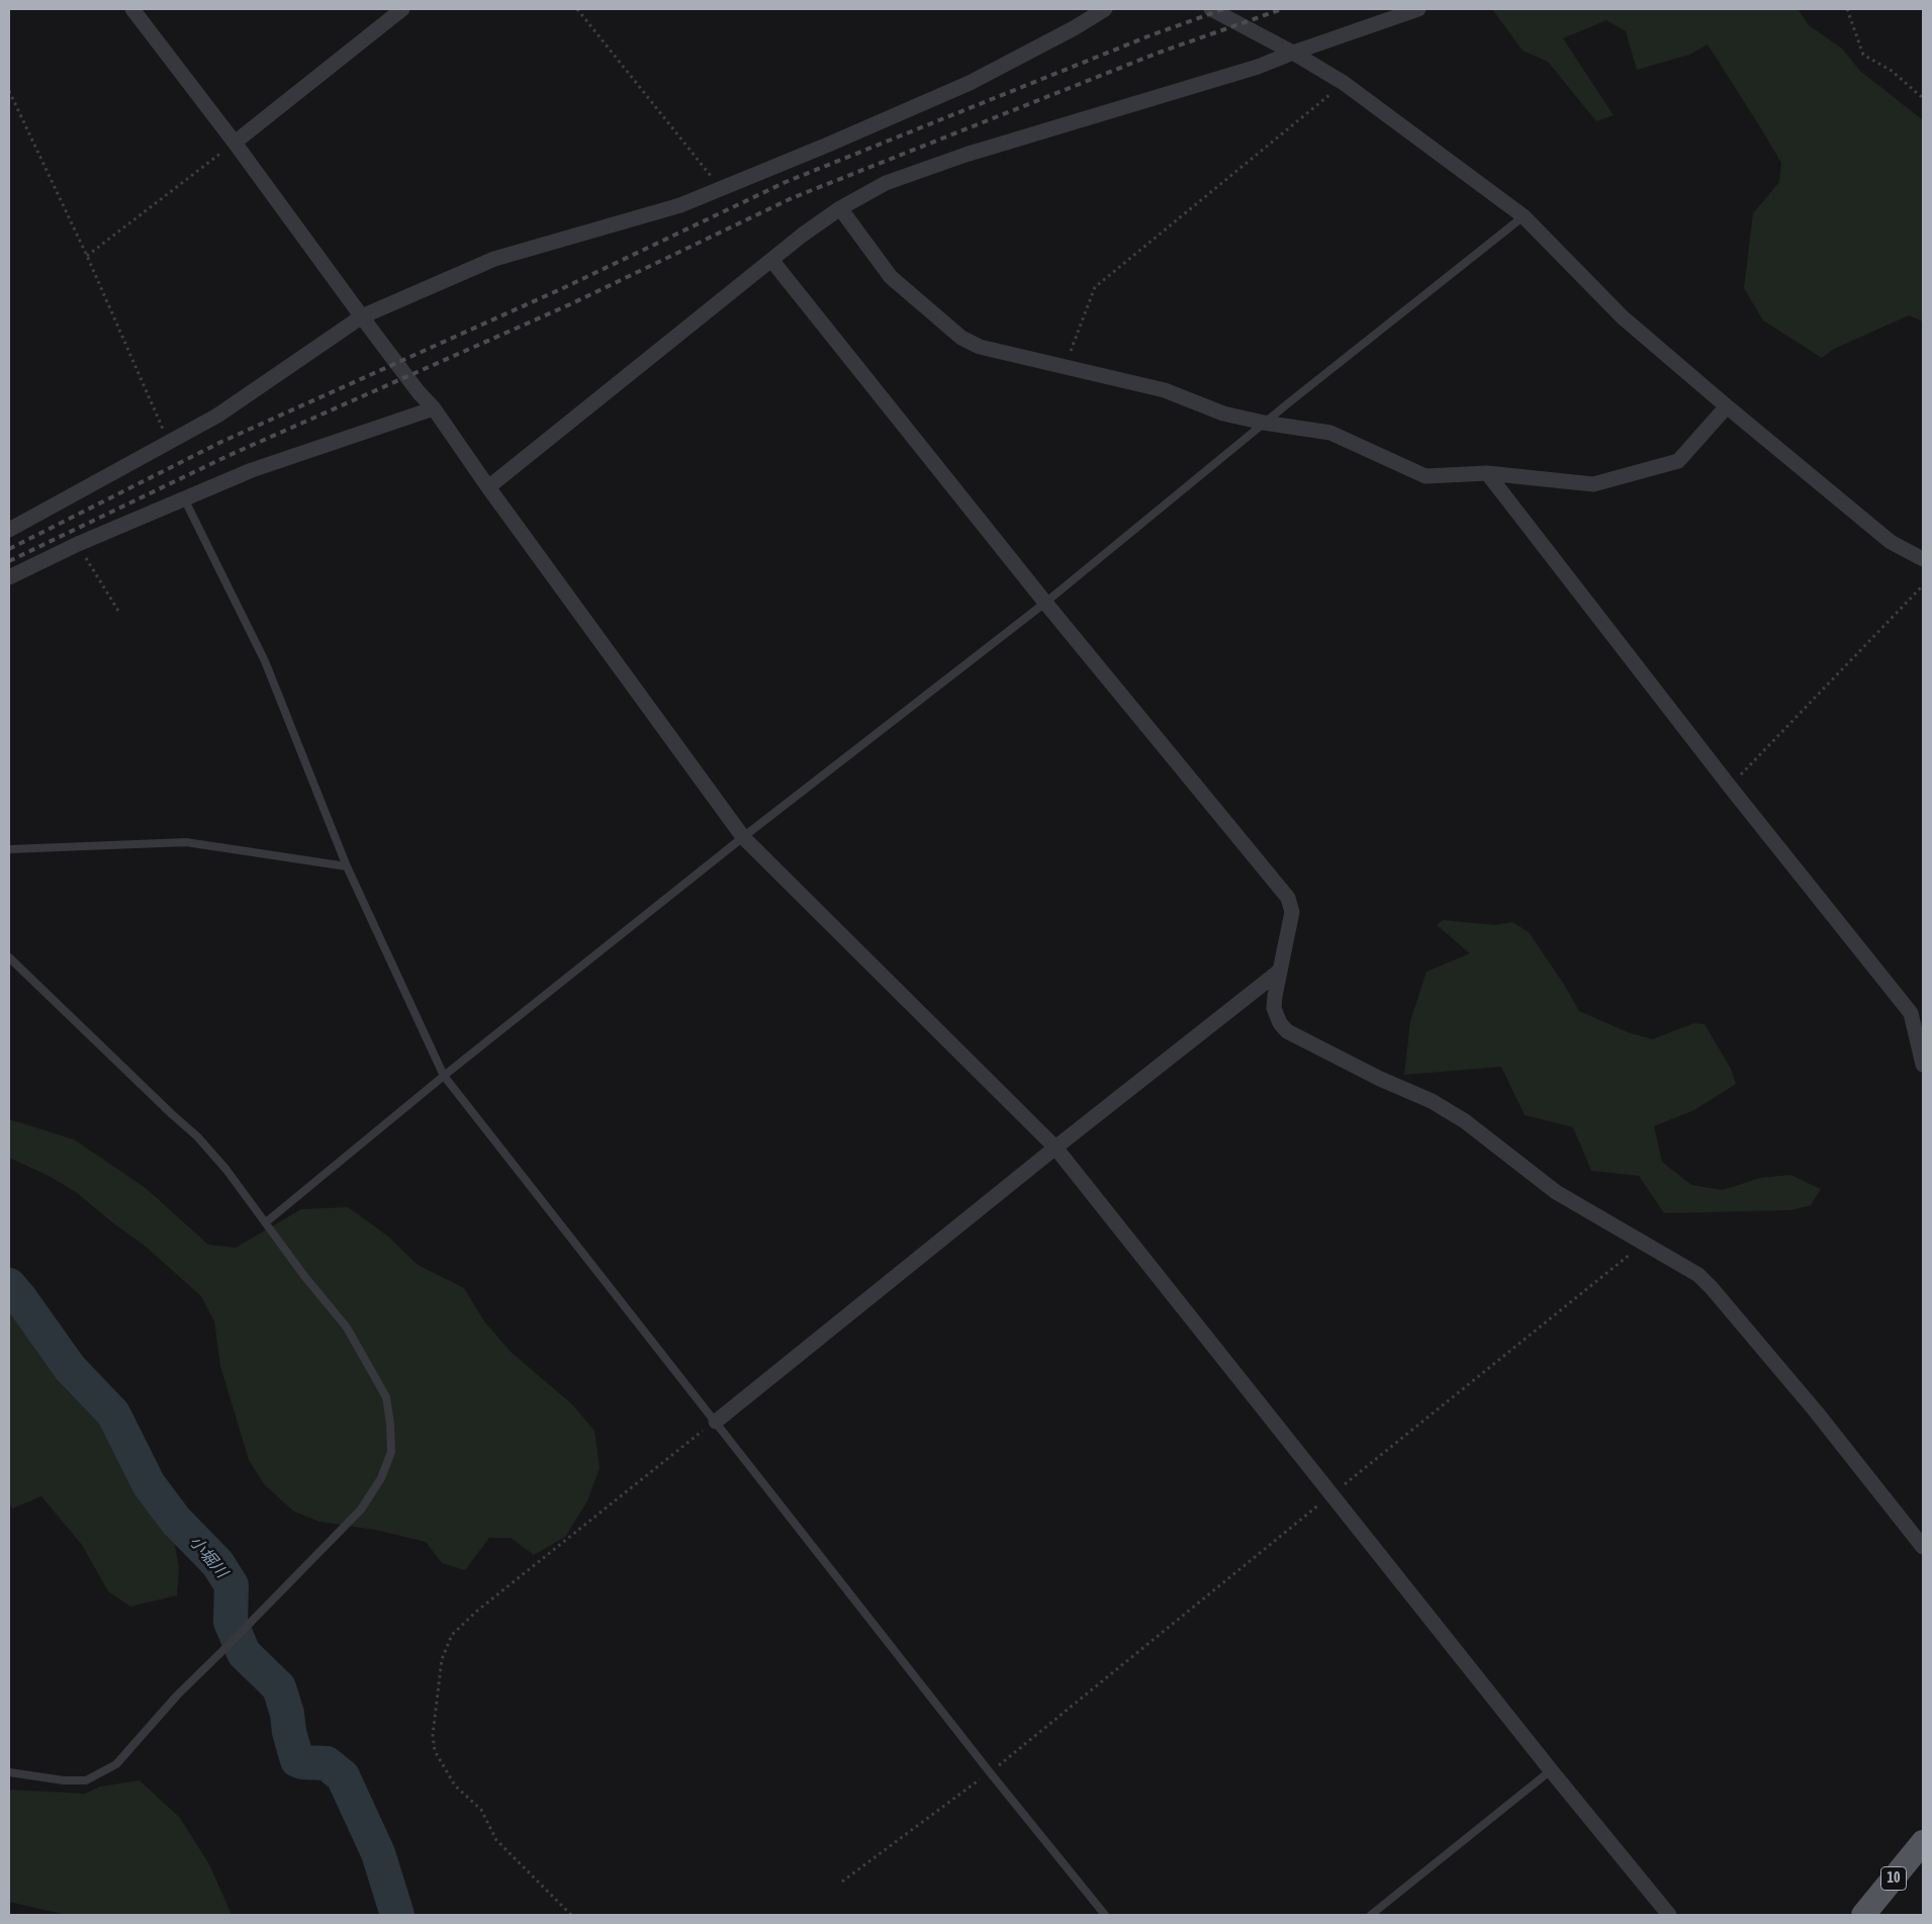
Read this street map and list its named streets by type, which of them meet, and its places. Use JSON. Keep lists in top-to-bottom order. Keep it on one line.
{"streets":{"main road":["10"]},"water":["小堀川"]}
